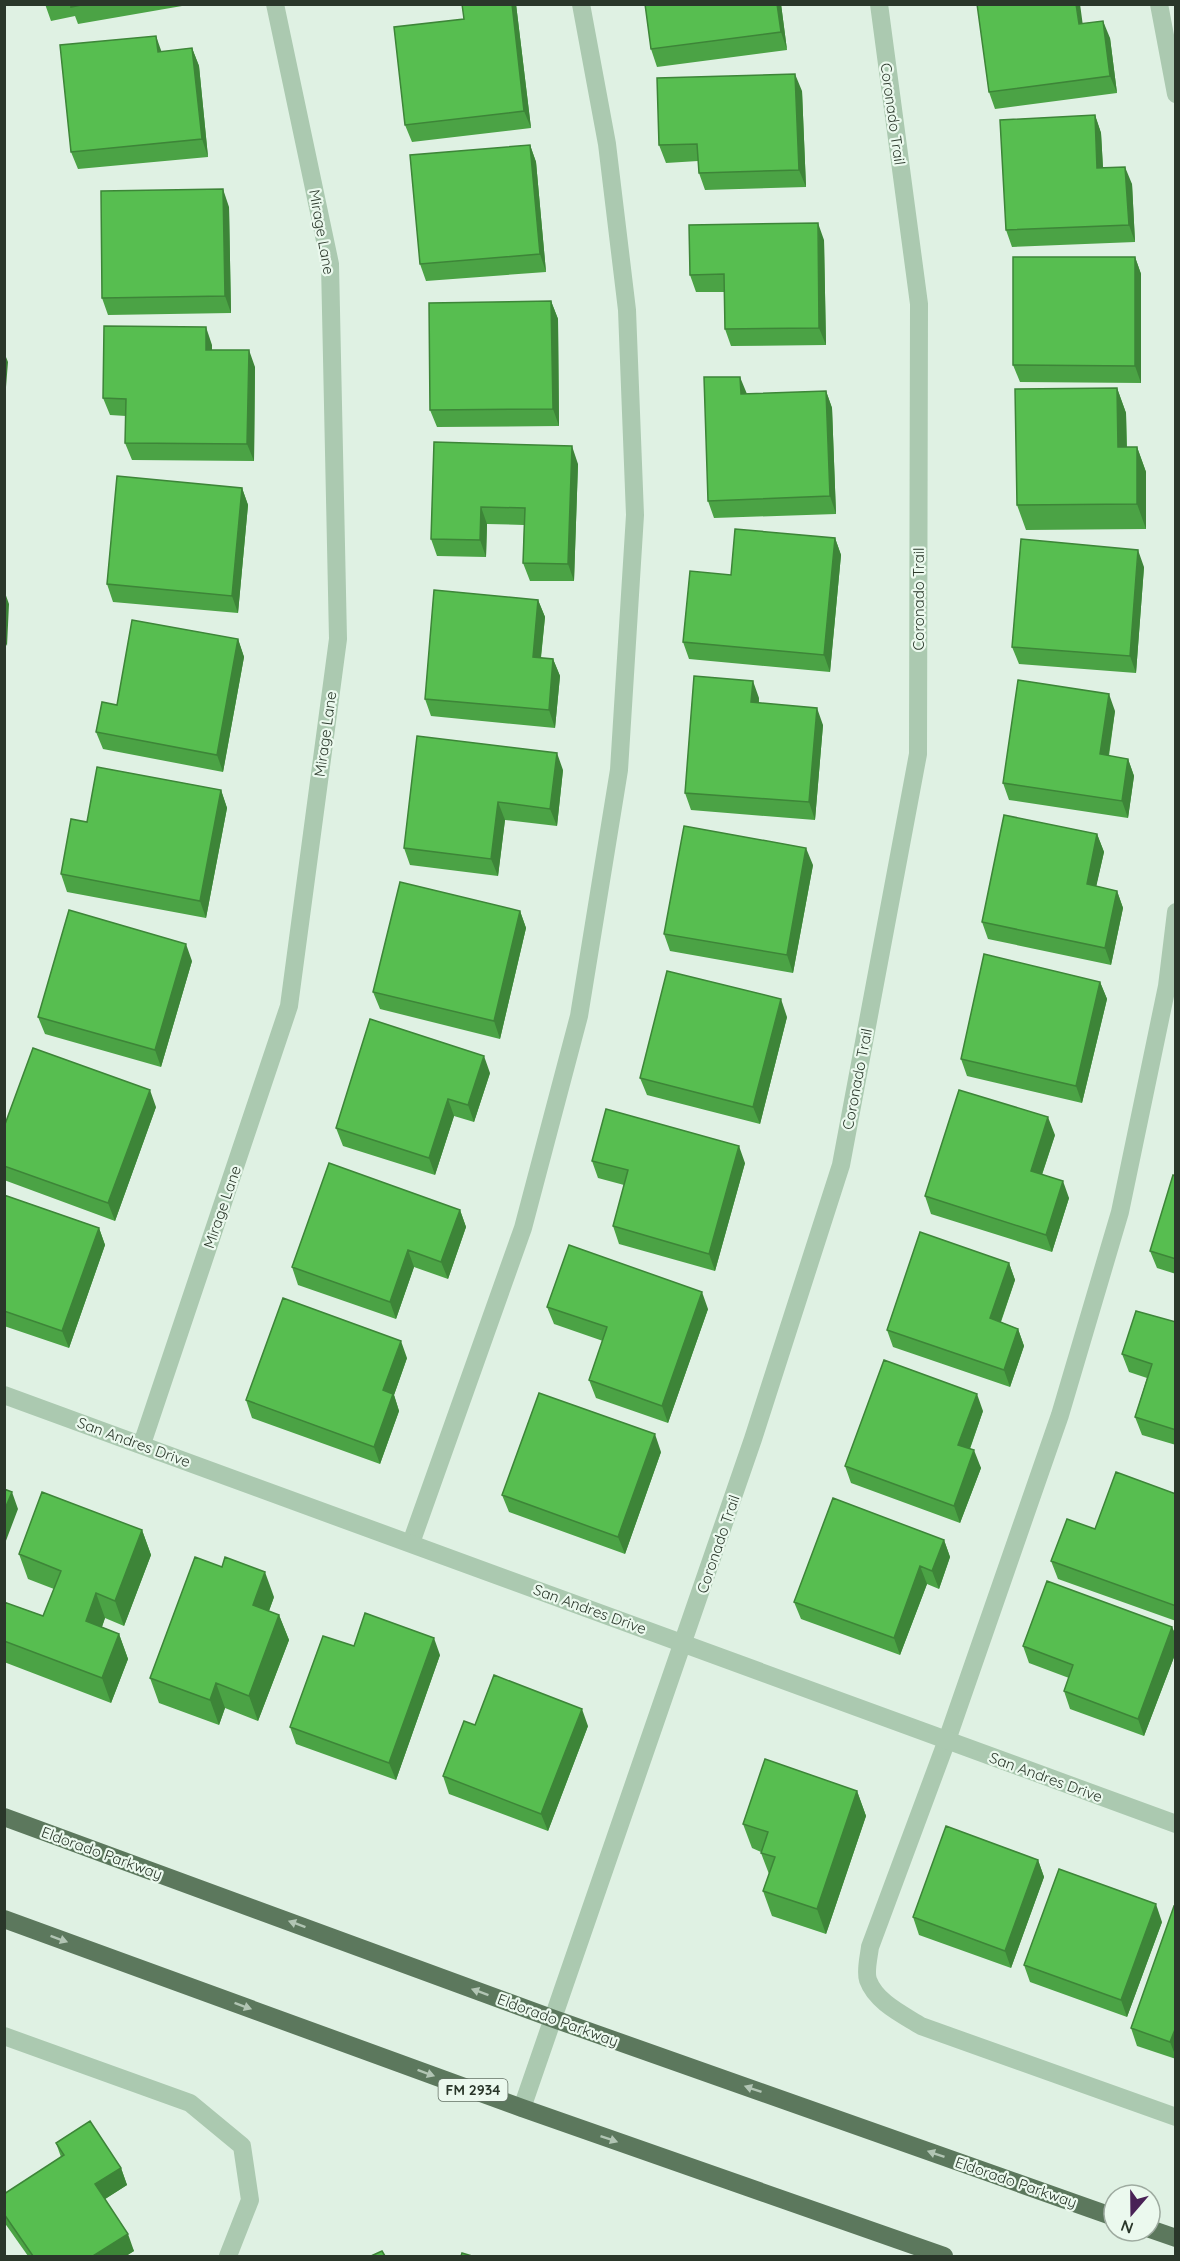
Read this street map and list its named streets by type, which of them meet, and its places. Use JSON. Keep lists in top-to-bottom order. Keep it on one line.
{"streets":{"main road":["Eldorado Parkway","FM 2934"],"street":["Coronado Trail","Mirage Lane","San Andres Drive"]},"crossings":[["Coronado Trail","San Andres Drive"],["Coronado Trail","Eldorado Parkway"],["Coronado Trail","FM 2934"],["Mirage Lane","San Andres Drive"]],"north":"bottom"}
